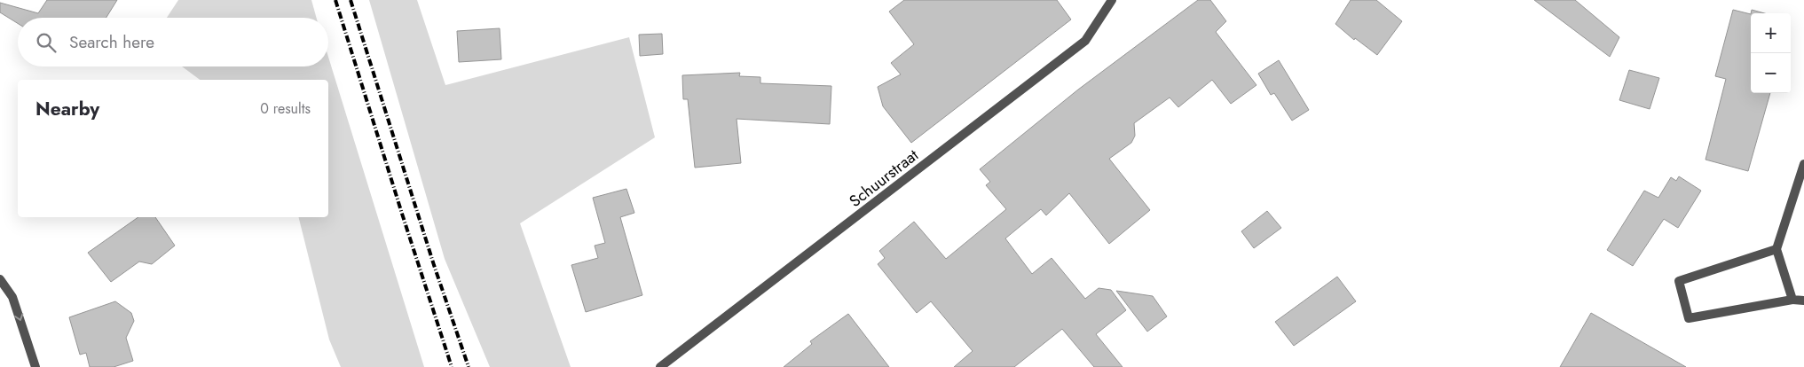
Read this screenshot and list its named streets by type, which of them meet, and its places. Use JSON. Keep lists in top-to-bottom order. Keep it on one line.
{"streets":{"street":["Schuurstraat"]},"page":{"map_buttons":["+","−"],"search":"Search here","heading":["Nearby","0 results"]}}
